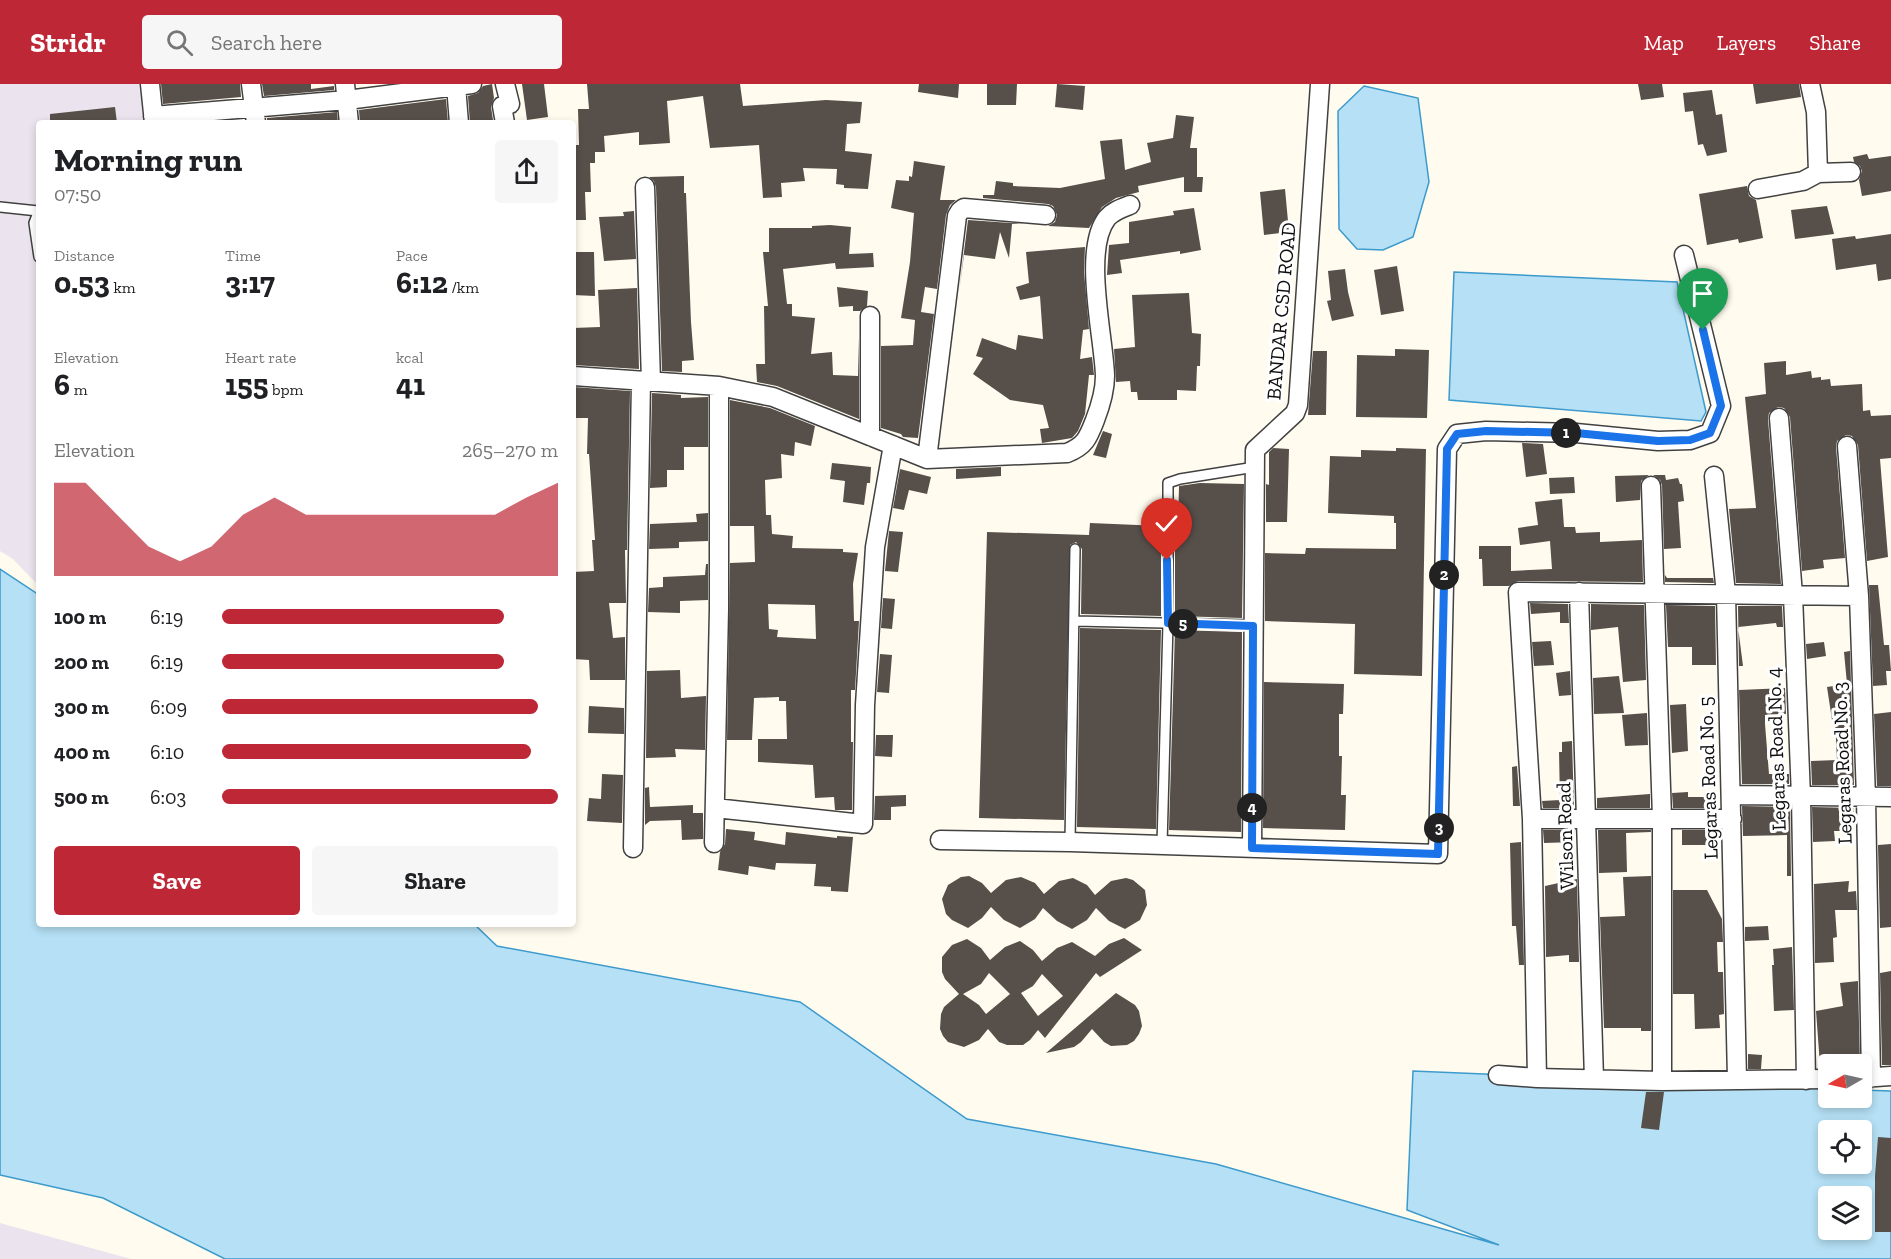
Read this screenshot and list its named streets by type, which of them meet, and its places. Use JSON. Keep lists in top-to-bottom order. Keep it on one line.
{"streets":{"street":["BANDAR CSD ROAD","Legaras Road No. 4","Legaras Road No. 3","Legaras Road No. 5","Wilson Road"]},"north":"left","page":{"header":"Stridr","search":"Search here","nav":["Map","Layers","Share"],"heading":["Morning run","07:50"],"stats":[["Distance","0.53 km"],["Time","3:17"],["Pace","6:12 /km"],["Elevation","6 m"],["Heart rate","155 bpm"],["kcal","41"]],"pins":["1","2","5","4","3"],"chart":["Elevation","265–270 m"],"list":[{"name":"100 m","note":"6:19"},{"name":"200 m","note":"6:19"},{"name":"300 m","note":"6:09"},{"name":"400 m","note":"6:10"},{"name":"500 m","note":"6:03"}],"buttons":["Save","Share"]}}
